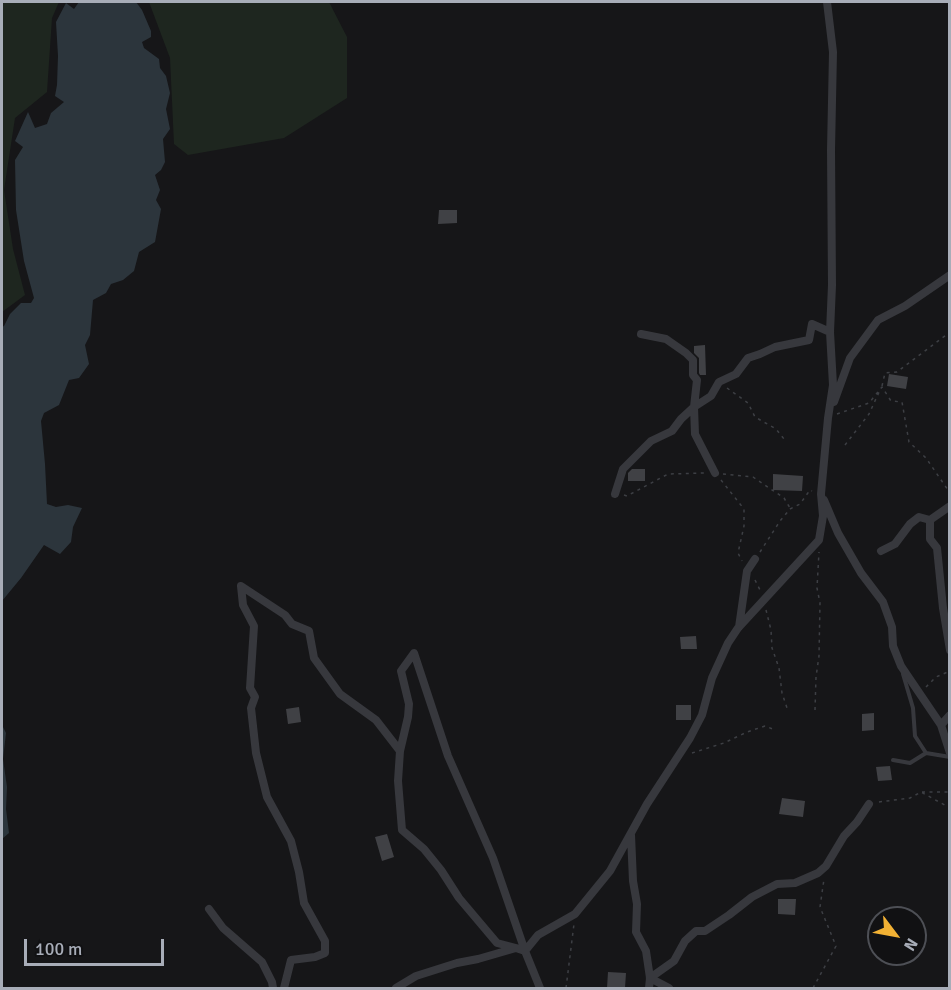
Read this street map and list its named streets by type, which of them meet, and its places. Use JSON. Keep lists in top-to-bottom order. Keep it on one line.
{"scale_bar":"100 m","north":"bottom right"}
